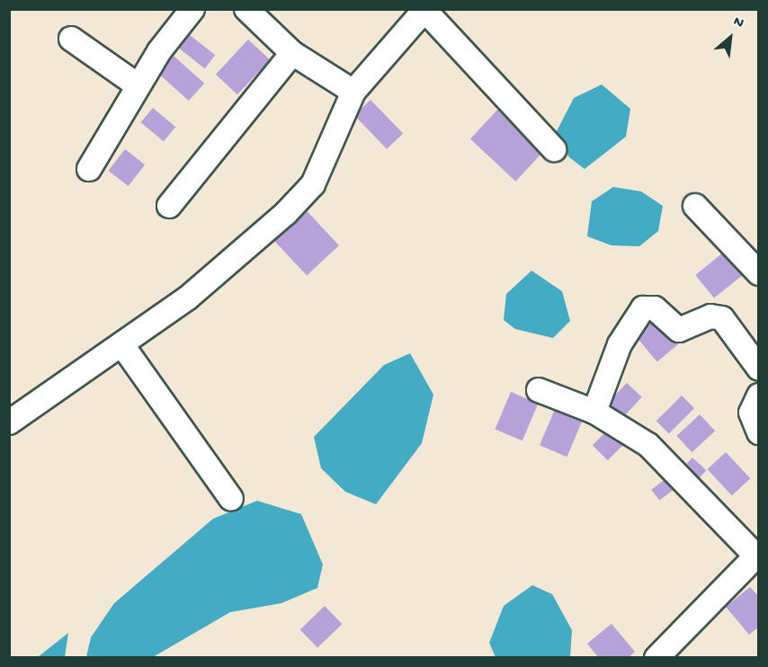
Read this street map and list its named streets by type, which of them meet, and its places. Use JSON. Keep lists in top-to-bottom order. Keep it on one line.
{"north":"top right"}
